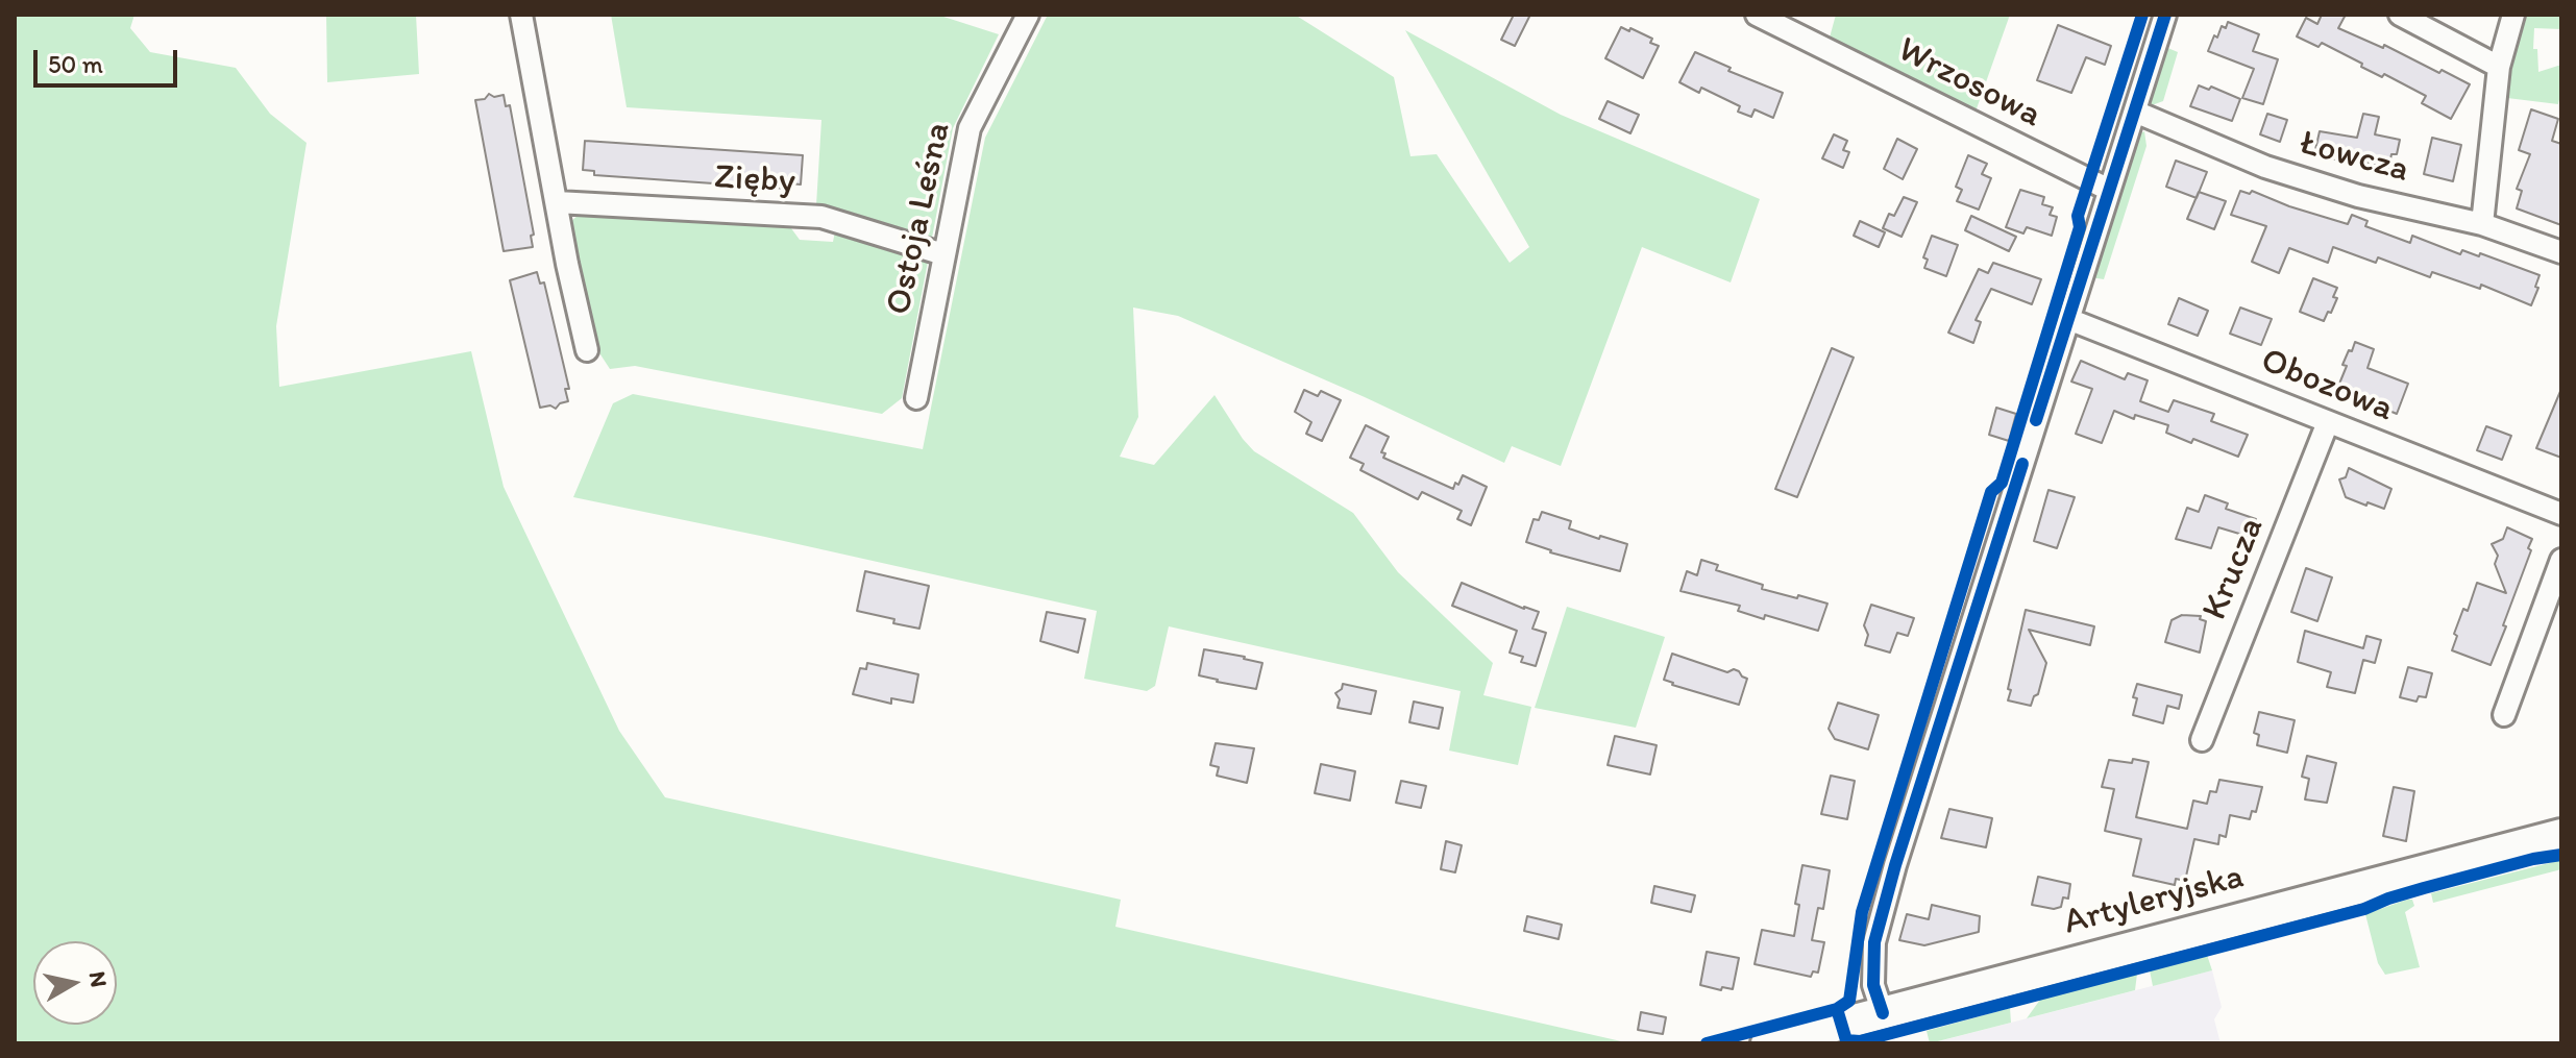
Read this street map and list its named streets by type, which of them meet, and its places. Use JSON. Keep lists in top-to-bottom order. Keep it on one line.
{"streets":{"street":["Wrzosowa","Łowcza","Zięby","Ostoja Leśna","Obozowa","Krucza","Artyleryjska"]},"crossings":[["Zięby","Ostoja Leśna"],["Obozowa","Krucza"]],"scale_bar":"50 m","north":"right"}
